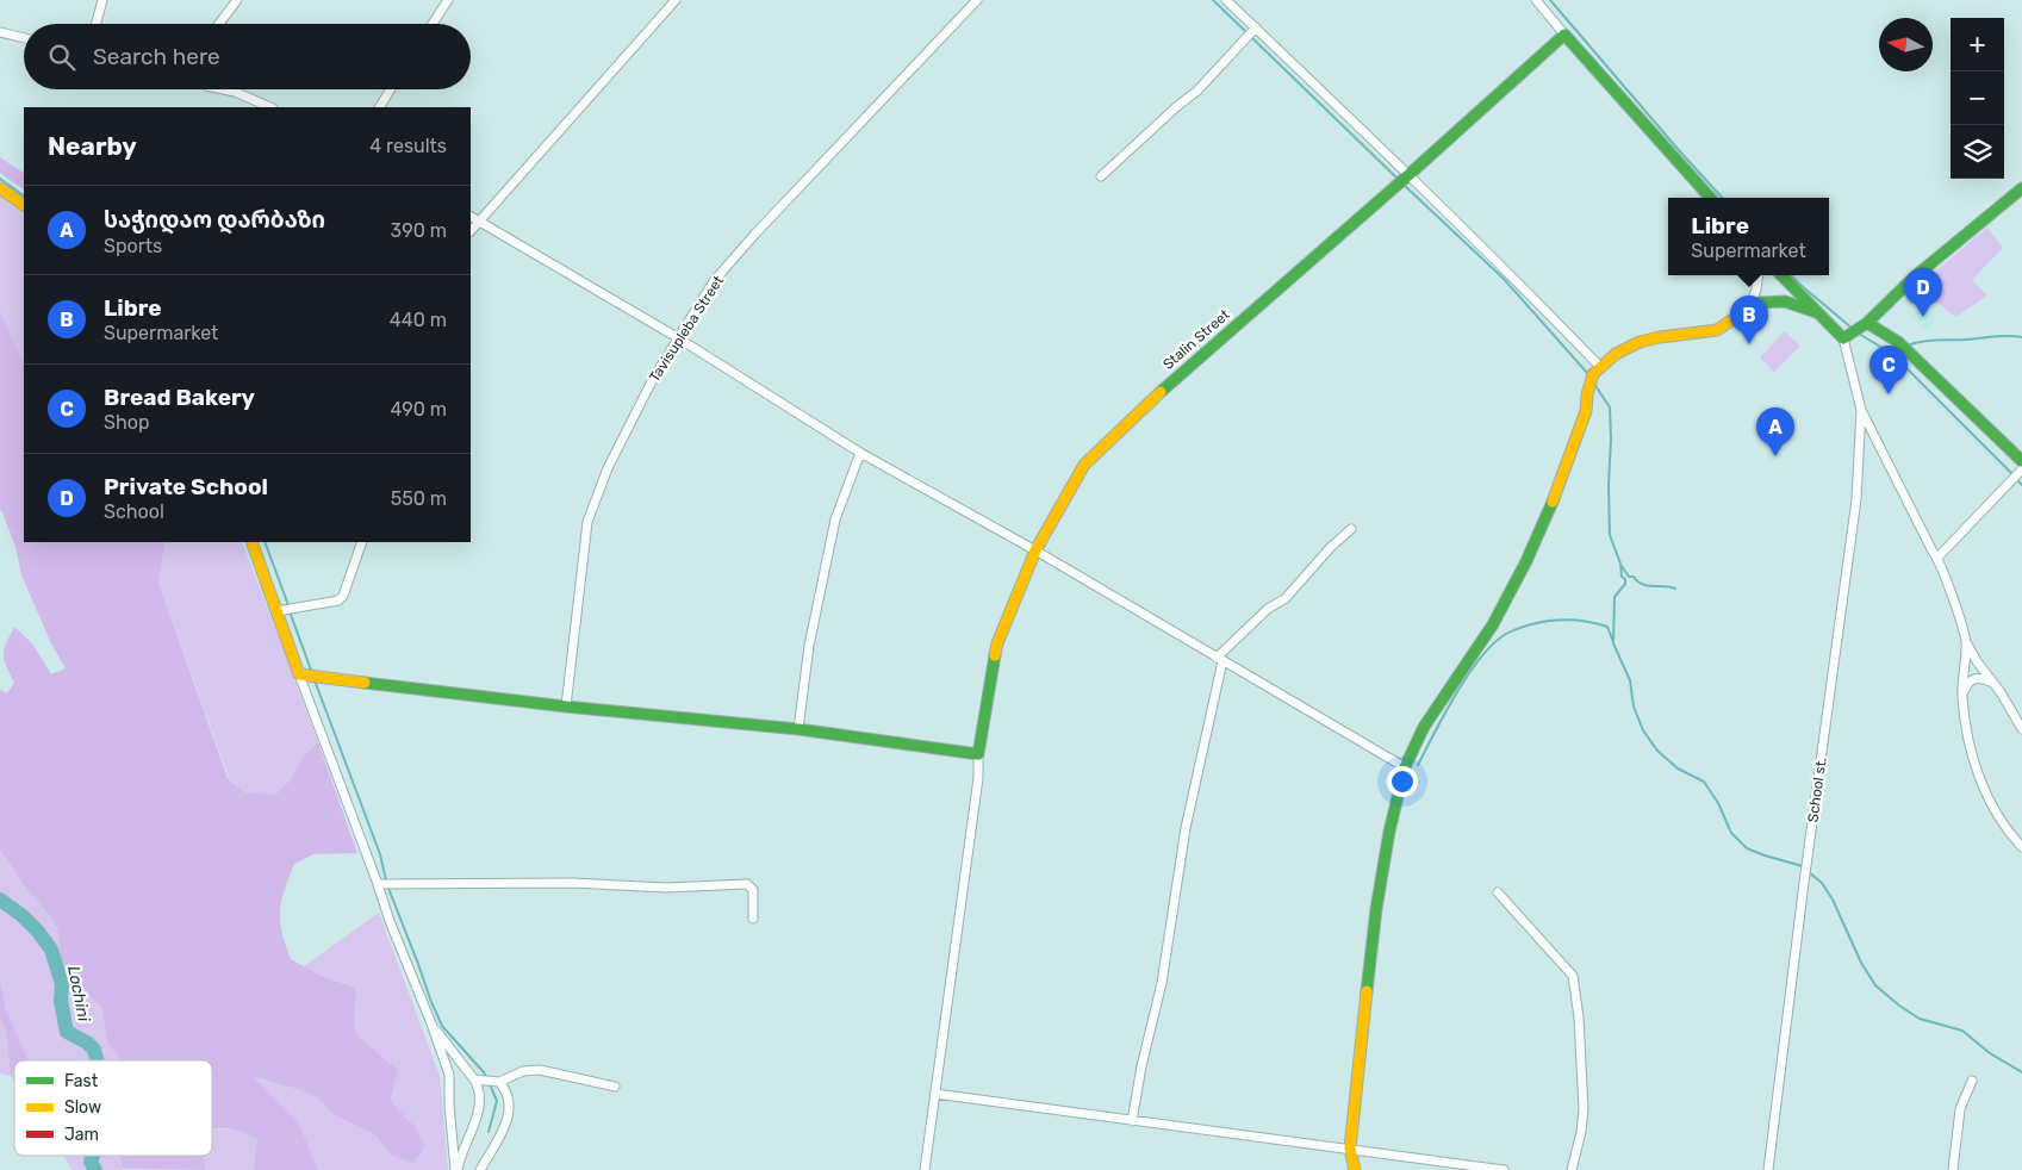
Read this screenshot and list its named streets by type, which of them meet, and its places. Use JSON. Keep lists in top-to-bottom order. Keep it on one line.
{"streets":{"street":["Tavisupleba Street","Stalin Street","School st."]},"water":["Lochini"],"legend":["Fast","Slow","Jam"],"north":"left","page":{"map_buttons":["+","−"],"search":"Search here","heading":["Nearby","4 results"],"list":[{"mark":"A","name":"საჭიდაო დარბაზი","note":"Sports","value":"390 m"},{"mark":"B","name":"Libre","note":"Supermarket","value":"440 m"},{"mark":"C","name":"Bread Bakery","note":"Shop","value":"490 m"},{"mark":"D","name":"Private School","note":"School","value":"550 m"}],"popup":["Libre","Supermarket"],"pins":["D","B","C","A"]}}
